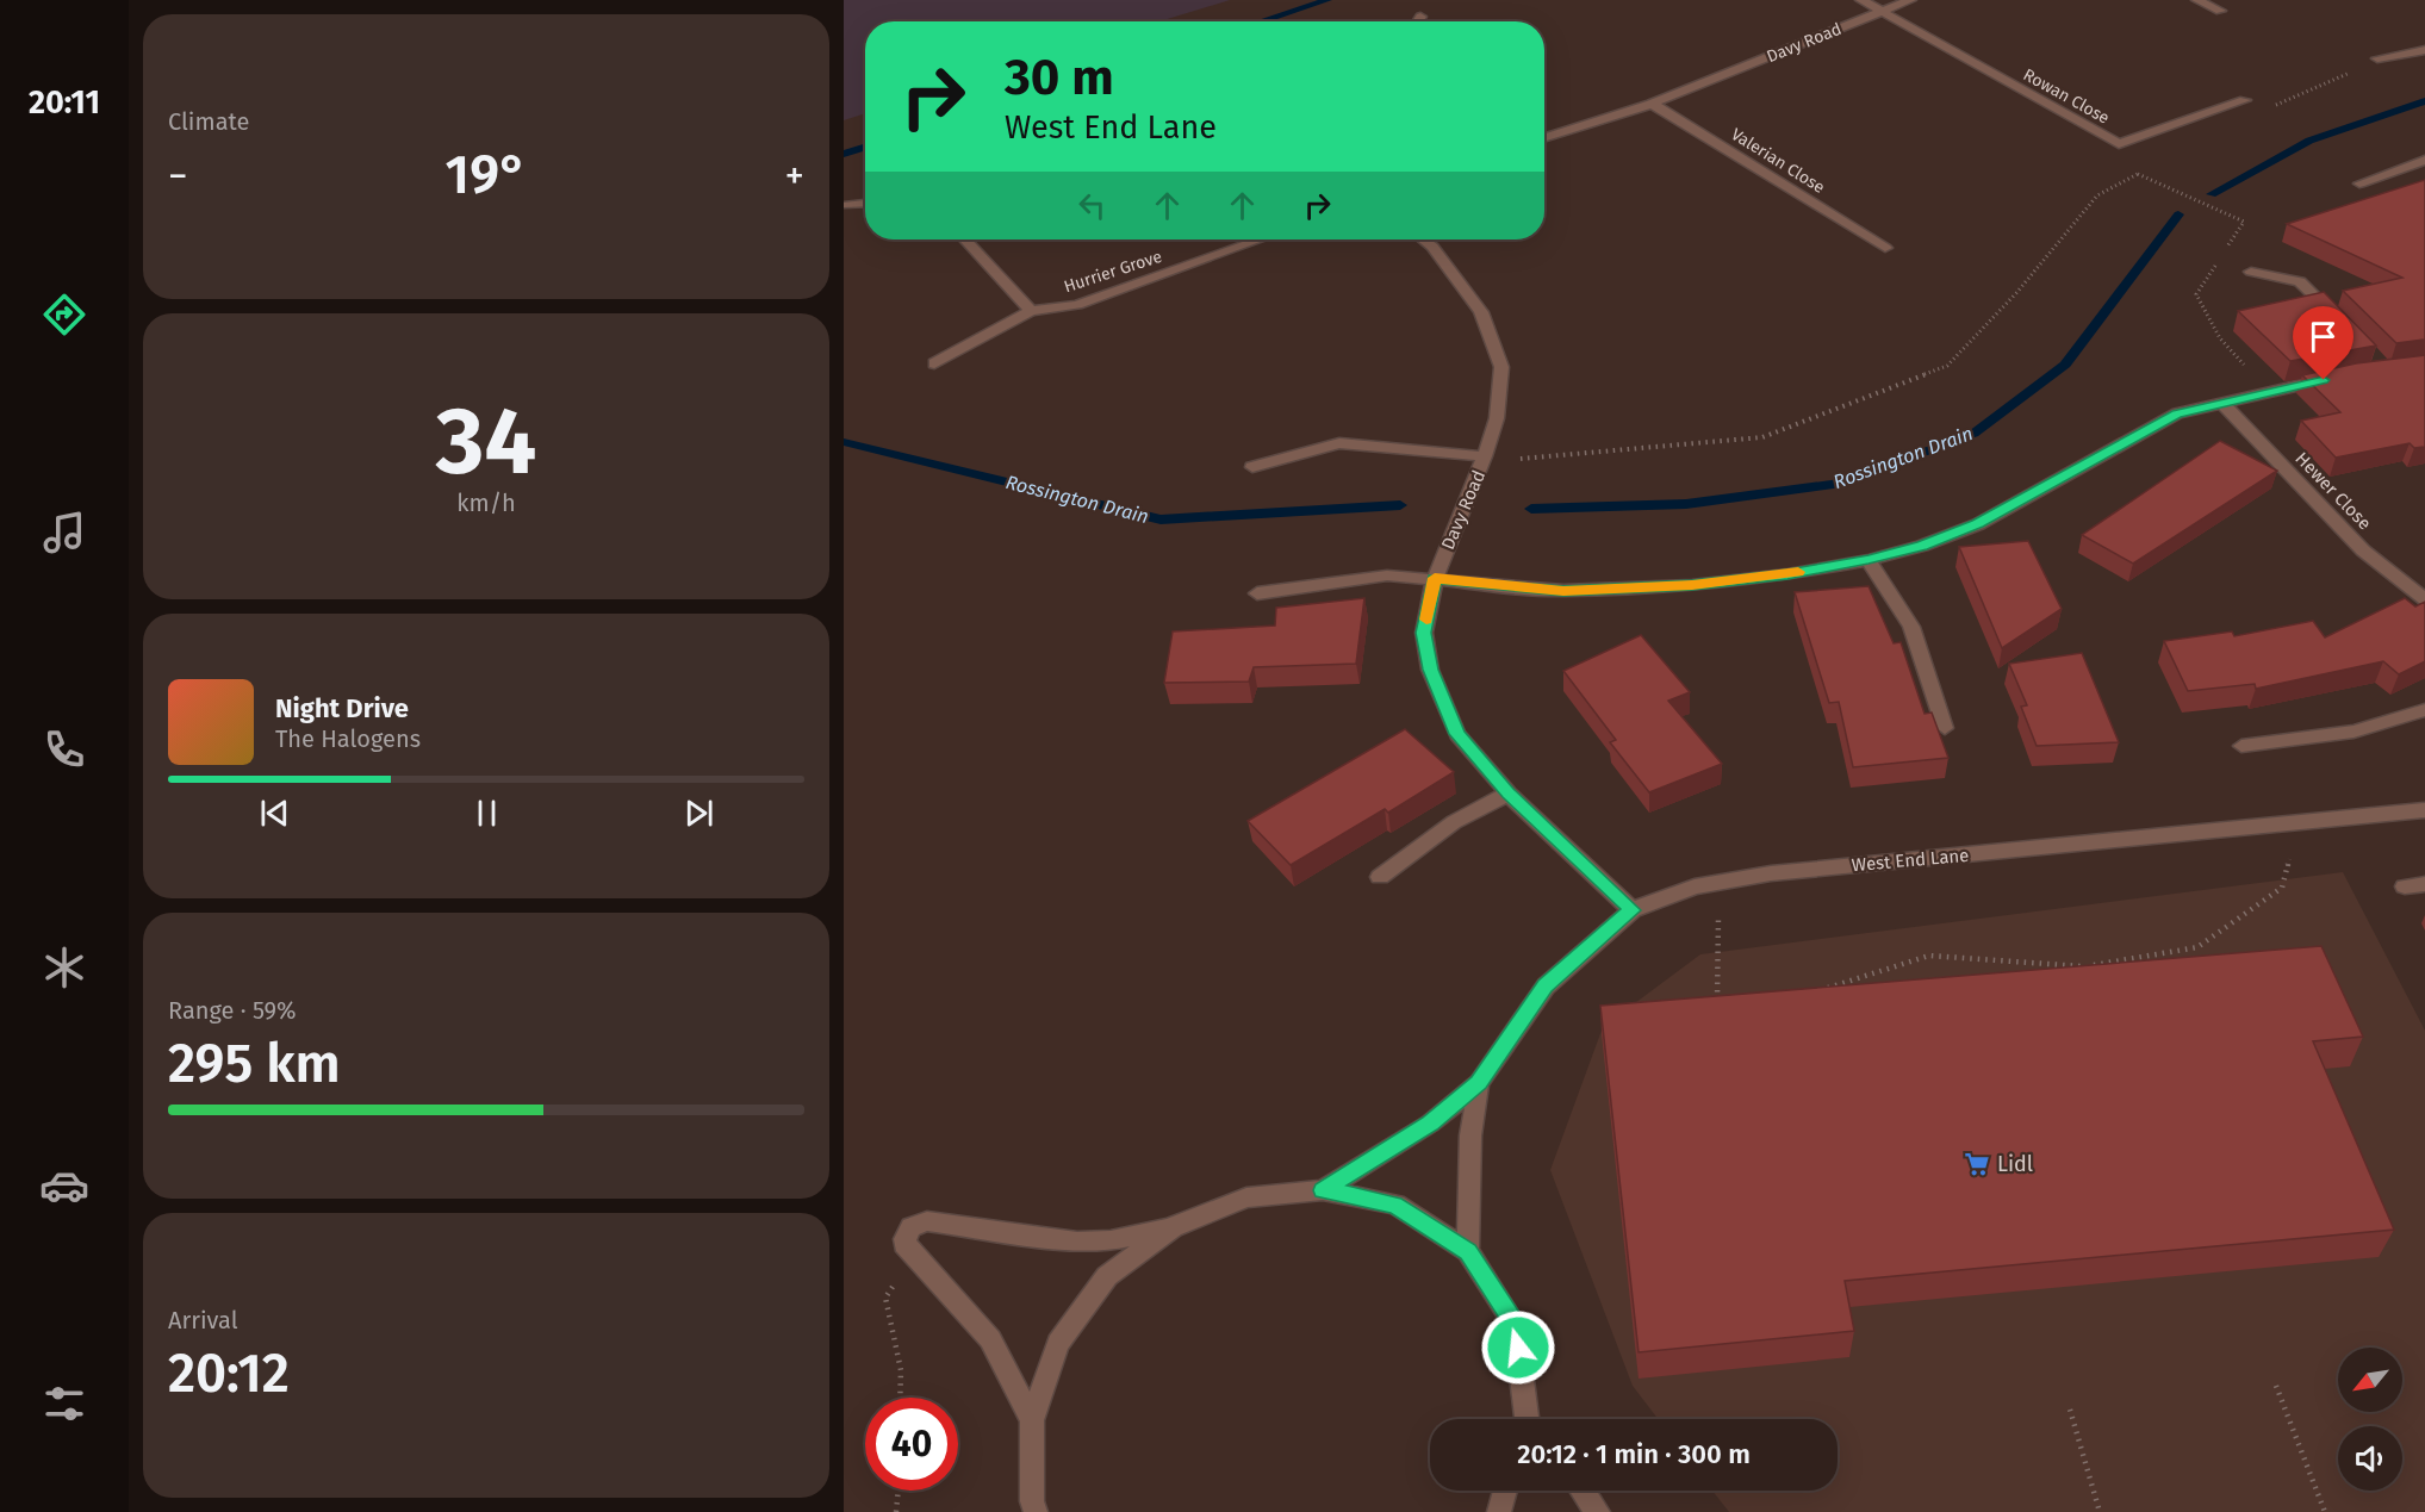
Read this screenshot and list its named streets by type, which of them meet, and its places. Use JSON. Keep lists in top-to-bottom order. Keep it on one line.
{"streets":{"street":["Davy Road","Rowan Close","Valerian Close","Hurrier Grove","Hewer Close","West End Lane"]},"crossings":[["Davy Road","Rowan Close"],["Davy Road","Valerian Close"],["Davy Road","West End Lane"]],"water":["Rossington Drain"],"places":{"supermarket":["Lidl"]},"north":"bottom left","page":{"tabs":"20:11","tile":["Climate",["34","km/h"],["Range · 59%","295 km"],["Arrival","20:12"]],"turn":["30 m","West End Lane"],"heat":["−","19°","+"],"song":["Night Drive","The Halogens"],"limit":"40","trip":"20:12 · 1 min · 300 m"}}
